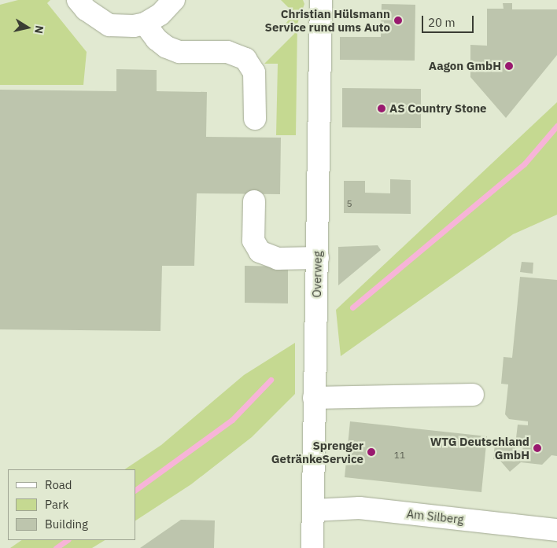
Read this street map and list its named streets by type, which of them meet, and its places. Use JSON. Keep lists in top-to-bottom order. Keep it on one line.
{"streets":{"street":["Overweg","Am Silberg"]},"crossings":[["Overweg","Am Silberg"]],"places":["Christian Hülsmann Service rund ums Auto","Aagon GmbH","AS Country Stone","WTG Deutschland GmbH","Sprenger GetränkeService"],"house_numbers":["5","11"],"legend":["Road","Park","Building"],"scale_bar":"20 m","north":"right"}
